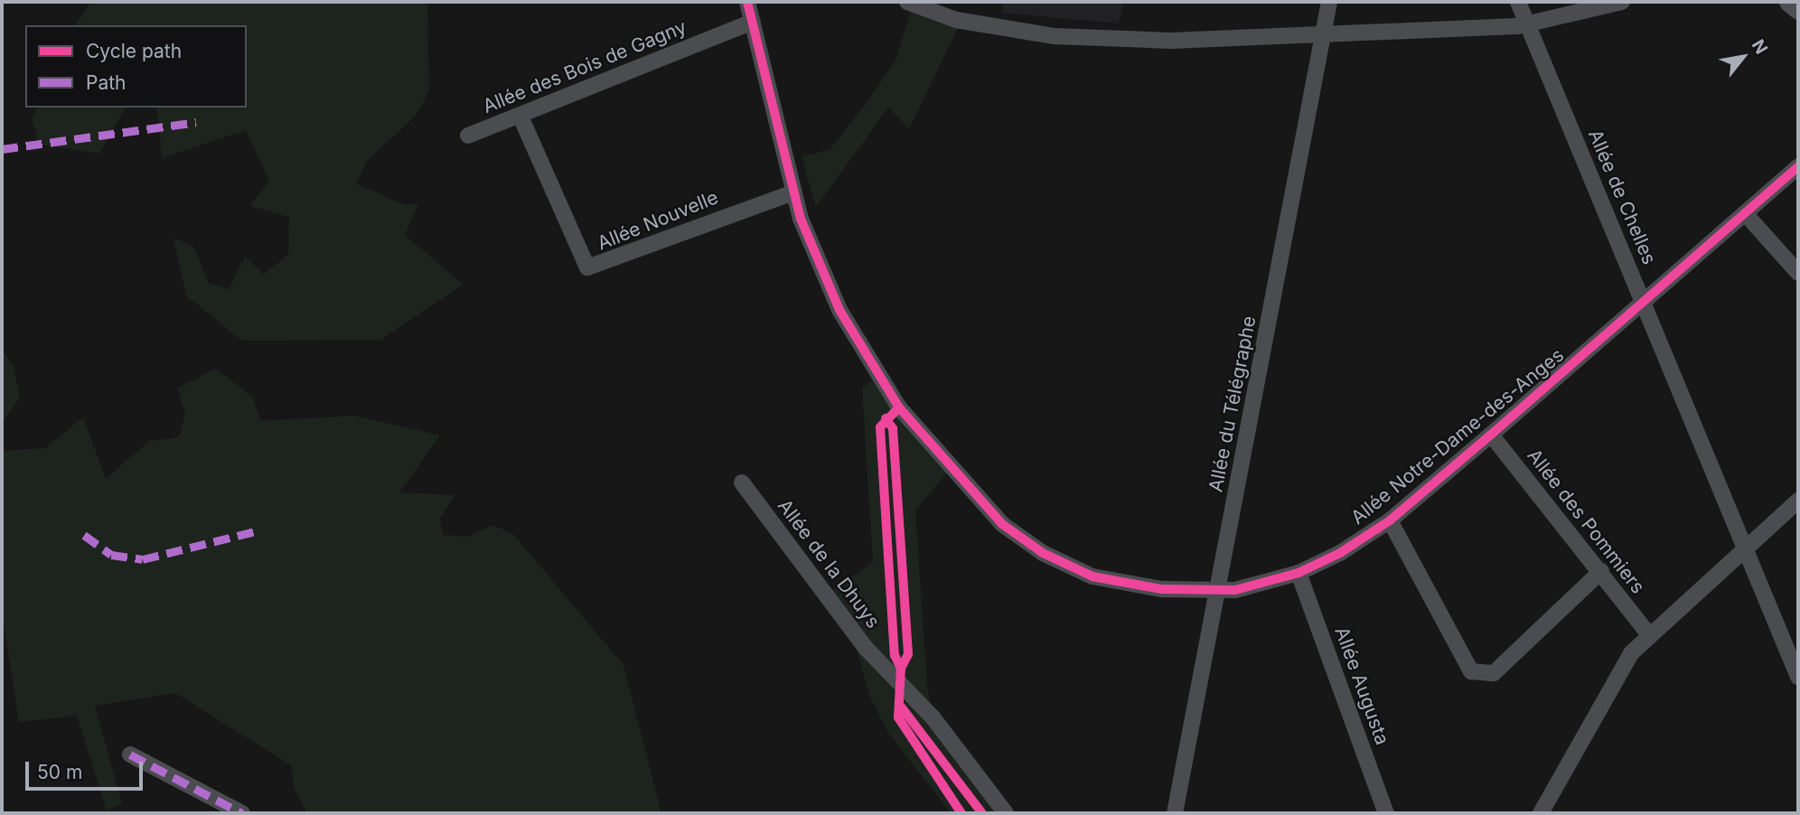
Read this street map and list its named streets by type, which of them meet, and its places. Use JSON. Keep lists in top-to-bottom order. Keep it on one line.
{"streets":{"street":["Allée des Bois de Gagny","Allée de Chelles","Allée Nouvelle","Allée du Télégraphe","Allée Notre-Dame-des-Anges","Allée des Pommiers","Allée de la Dhuys","Allée Augusta"]},"crossings":[["Allée des Bois de Gagny","Allée Nouvelle"],["Allée des Bois de Gagny","Allée Notre-Dame-des-Anges"],["Allée de Chelles","Allée Notre-Dame-des-Anges"],["Allée Nouvelle","Allée Notre-Dame-des-Anges"],["Allée du Télégraphe","Allée Notre-Dame-des-Anges"],["Allée Notre-Dame-des-Anges","Allée des Pommiers"],["Allée Notre-Dame-des-Anges","Allée Augusta"]],"legend":["Cycle path","Path"],"scale_bar":"50 m","north":"top right"}
